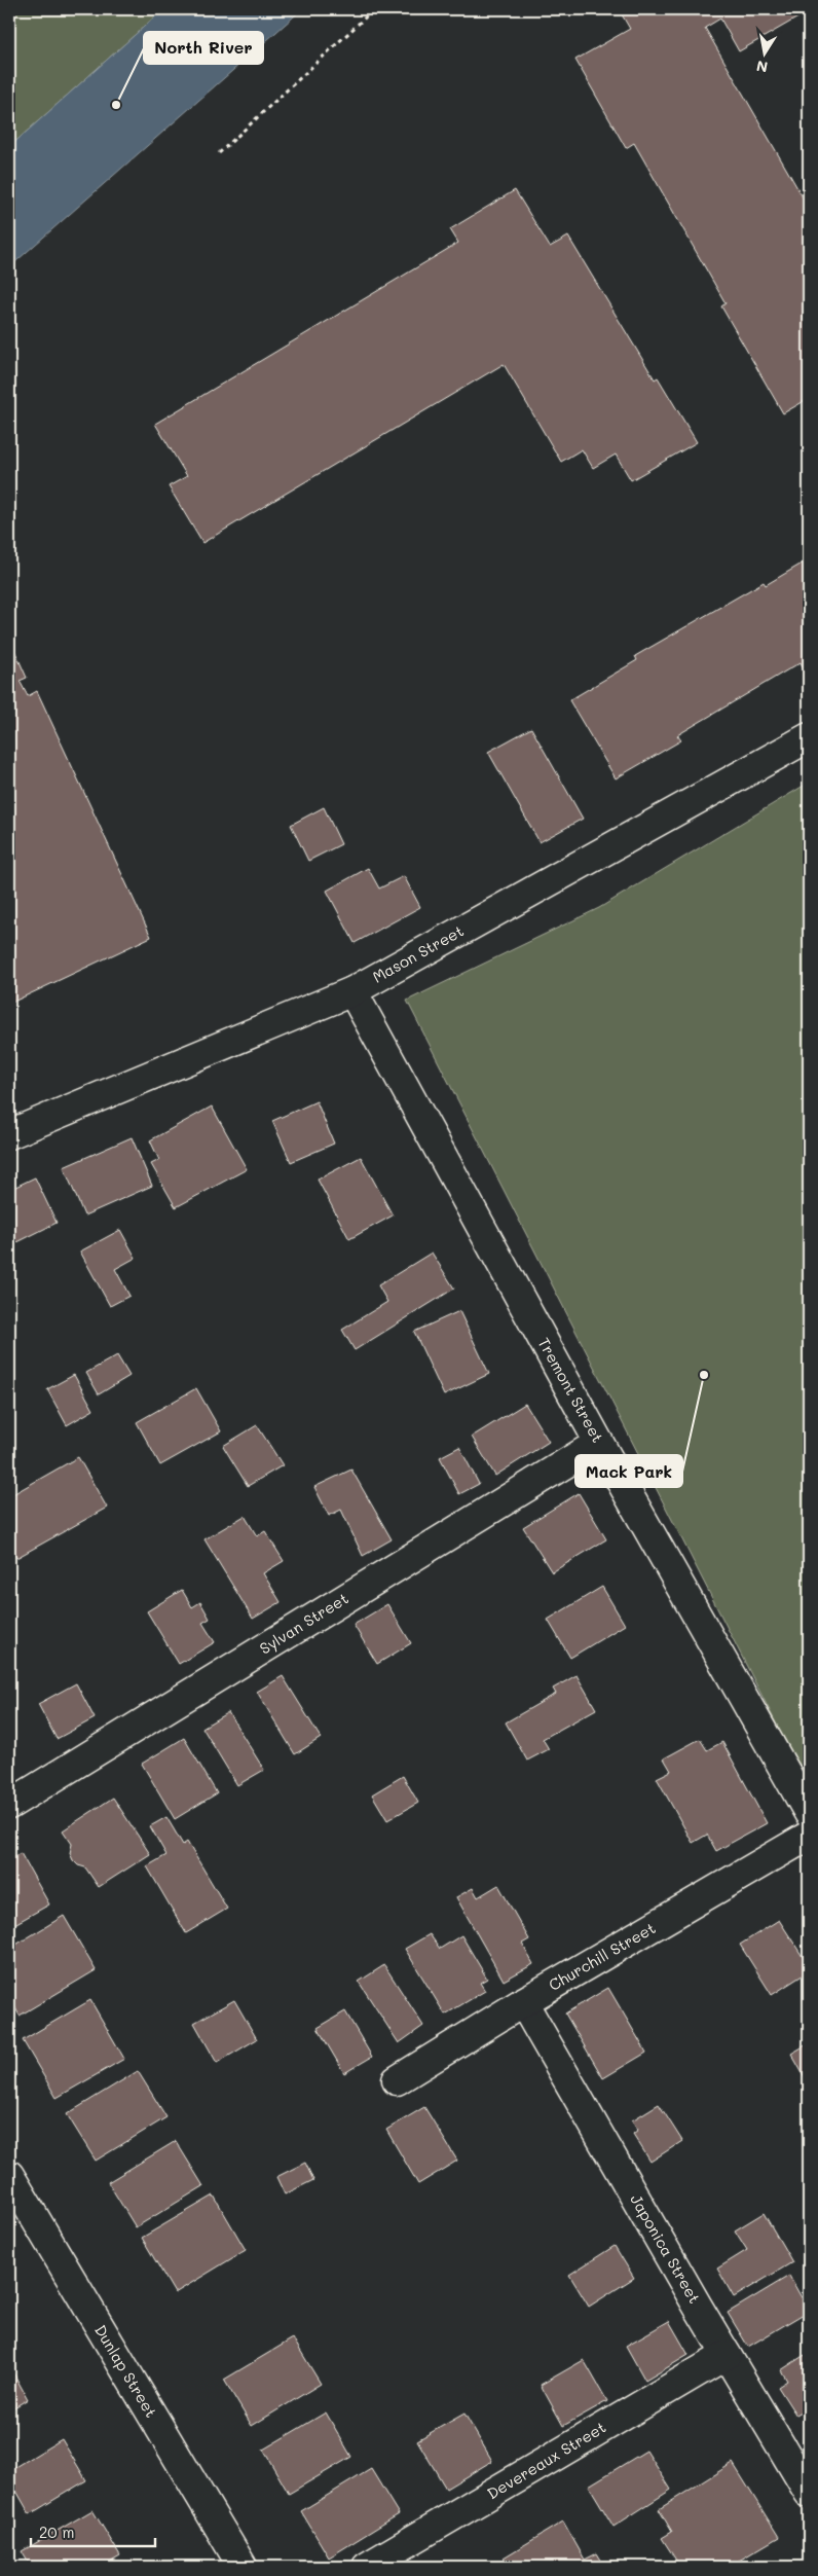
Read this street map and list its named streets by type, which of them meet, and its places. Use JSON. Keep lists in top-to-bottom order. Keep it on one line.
{"streets":{"street":["Mason Street","Tremont Street","Sylvan Street","Churchill Street","Japonica Street","Dunlap Street","Devereaux Street"]},"crossings":[["Mason Street","Tremont Street"],["Tremont Street","Sylvan Street"],["Churchill Street","Japonica Street"],["Japonica Street","Devereaux Street"]],"places":["North River","Mack Park"],"scale_bar":"20 m","north":"bottom"}
